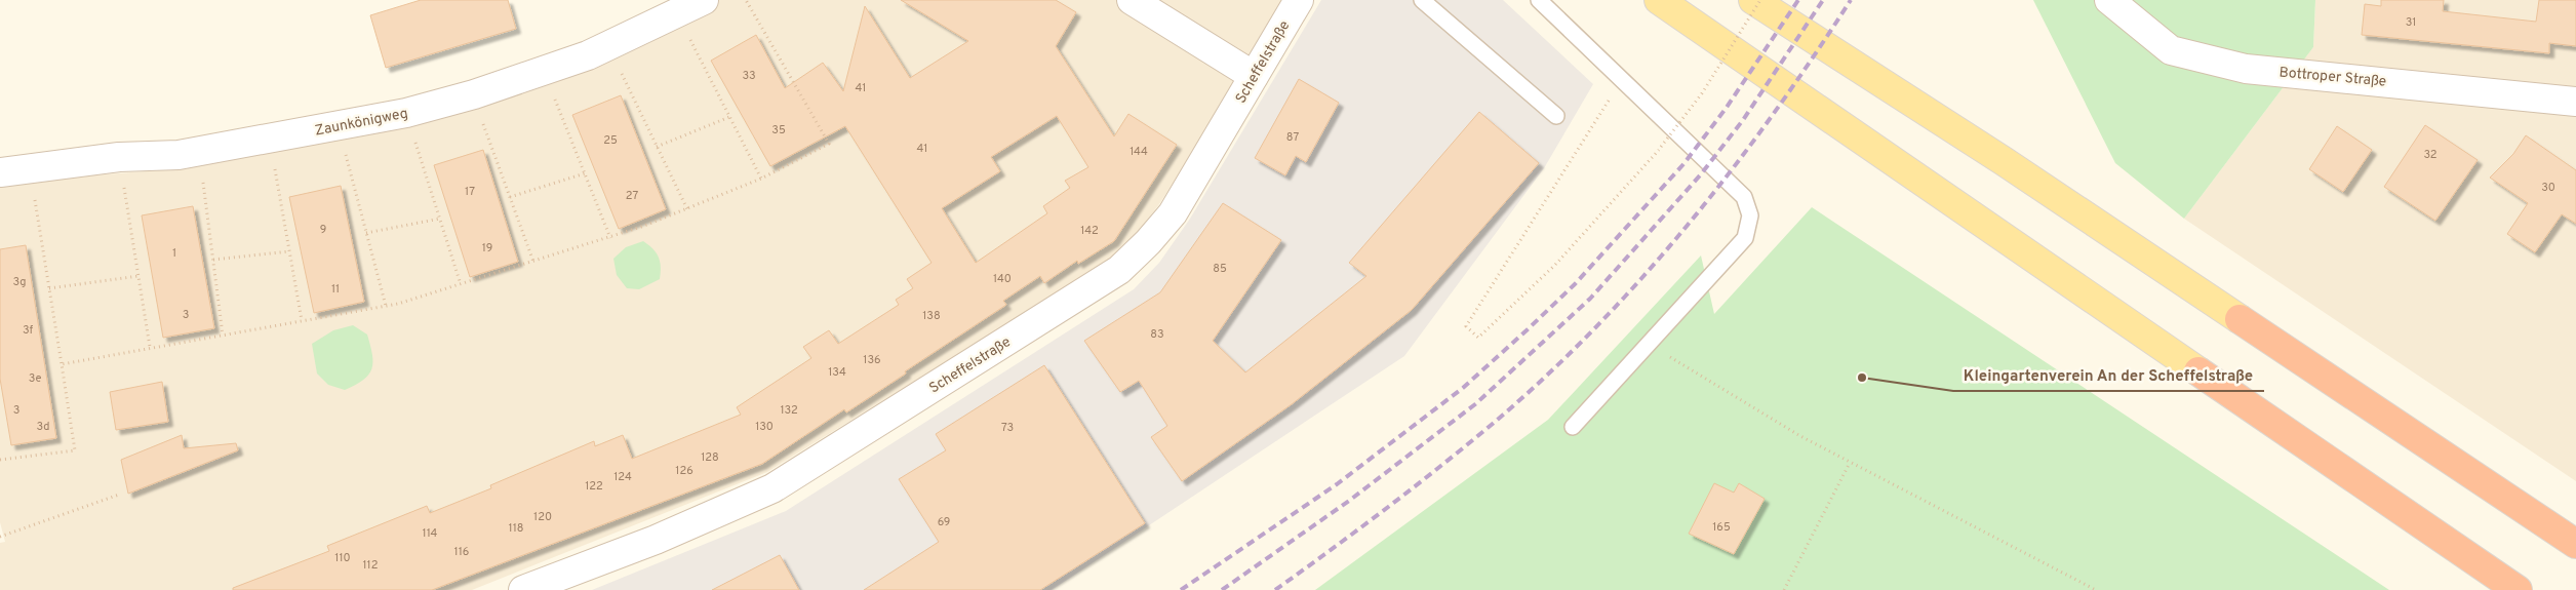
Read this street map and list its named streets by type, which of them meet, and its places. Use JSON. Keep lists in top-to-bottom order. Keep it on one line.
{"streets":{"street":["Scheffelstraße","Bottroper Straße","Zaunkönigweg"]},"places":["Kleingartenverein An der Scheffelstraße"],"house_numbers":["31","33","41","35","87","25","41","144","32","30","17","27","9","142","19","1","85","140","3g","11","3","138","3f","83","136","134","3e","3","132","3d","130","73","128","126","124","122","120","69","165","118","114","116","110","112"]}
